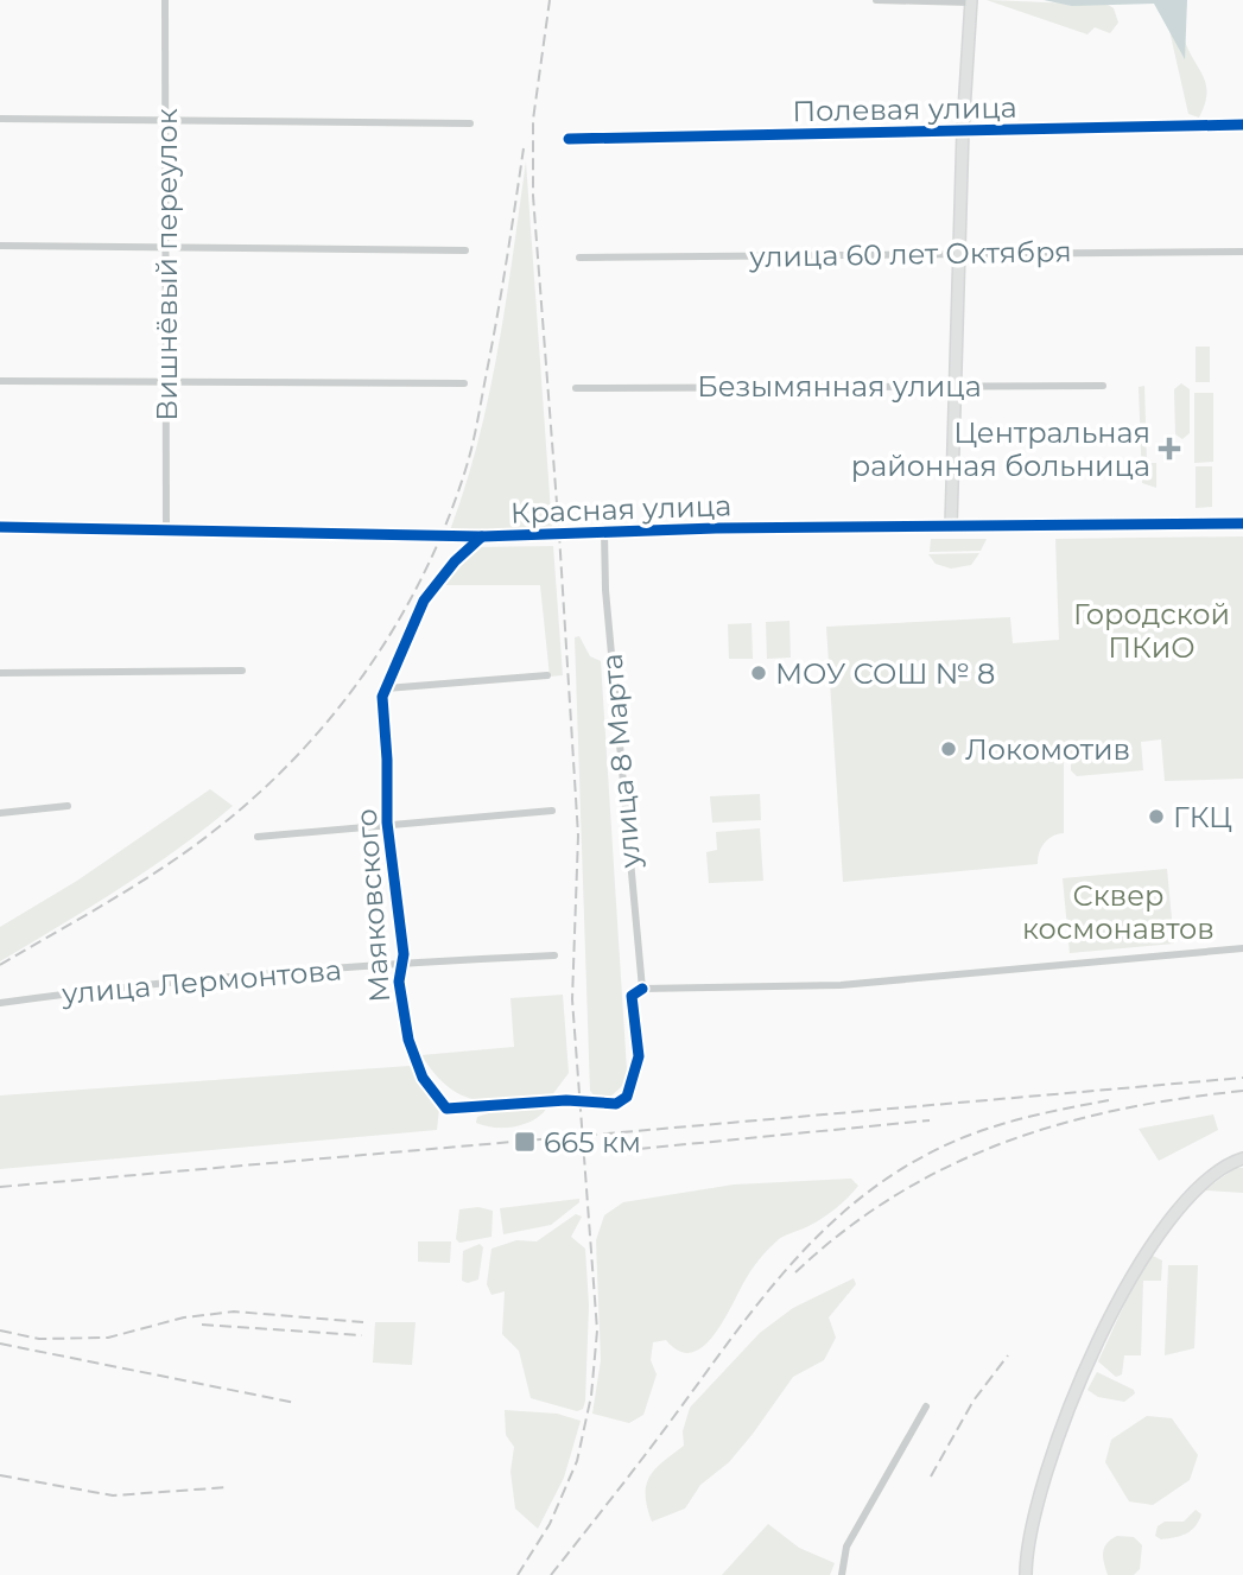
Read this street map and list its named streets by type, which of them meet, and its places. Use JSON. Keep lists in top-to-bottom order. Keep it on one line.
{"streets":{"street":["Полевая улица","улица 60 лет Октября","Вишнёвый переулок","Безымянная улица","Красная улица","улица 8 Марта","Маяковского","улица Лермонтова"]},"crossings":[["Вишнёвый переулок","Красная улица"],["Красная улица","улица 8 Марта"],["Красная улица","Маяковского"],["улица 8 Марта","Маяковского"],["Маяковского","улица Лермонтова"]],"parks":["Городской ПКиО","Сквер космонавтов"],"places":{"health":["Центральная районная больница"],"other":["МОУ СОШ № 8","Локомотив","ГКЦ"],"transit":["665 км"]}}
